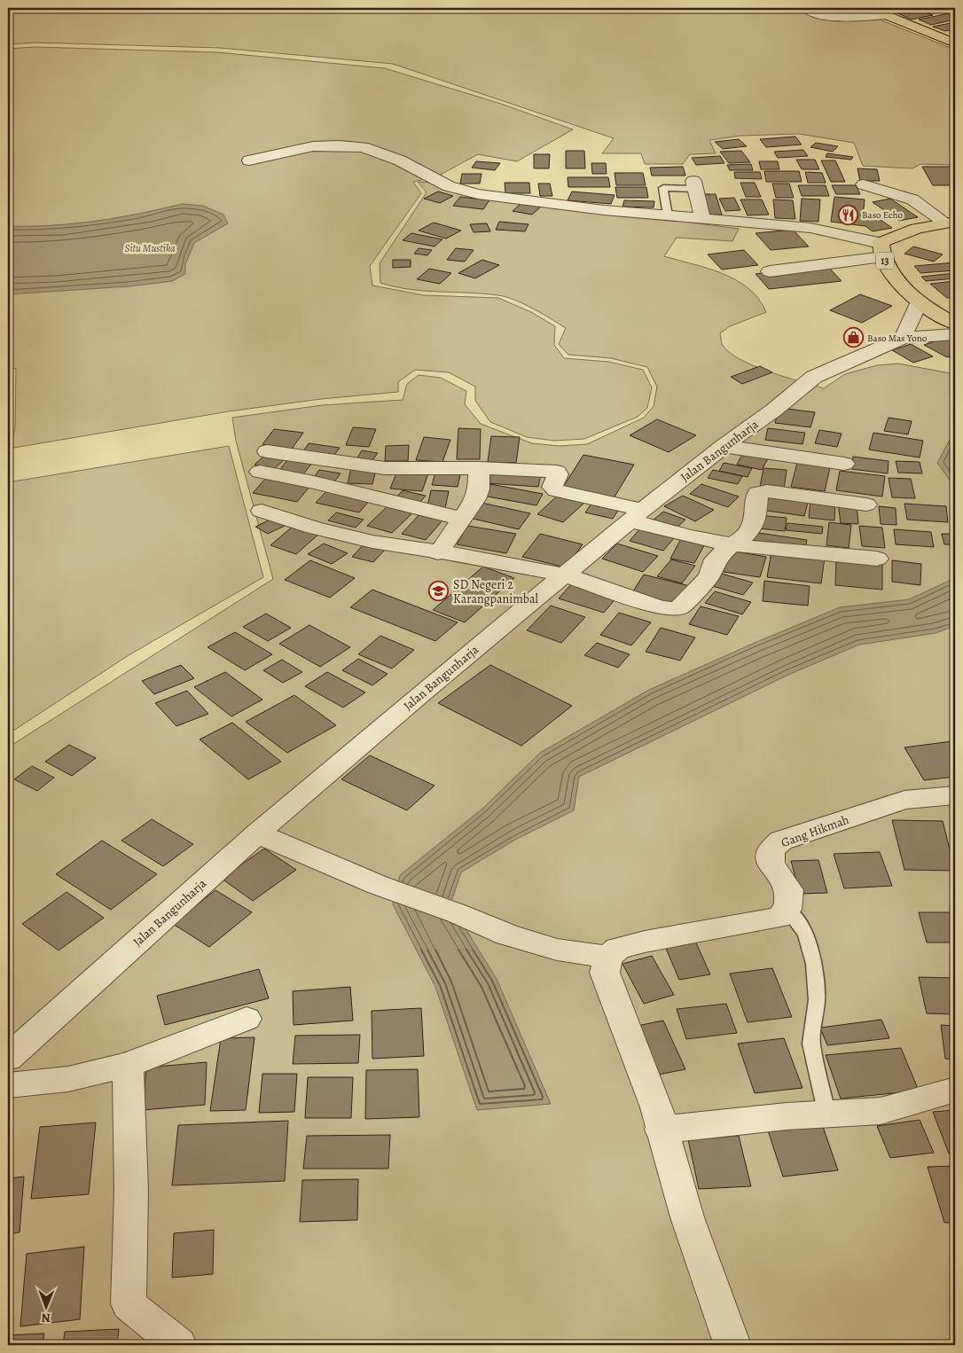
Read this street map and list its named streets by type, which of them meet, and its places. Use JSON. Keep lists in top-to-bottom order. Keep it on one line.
{"streets":{"highway":["13"],"street":["Jalan Bangunharja","Gang Hikmah"]},"water":["Situ Mustika"],"places":{"restaurant":["Baso Echo"],"shop":["Baso Mas Yono"],"school or university":["SD Negeri 2 Karangpanimbal"]},"north":"bottom"}
